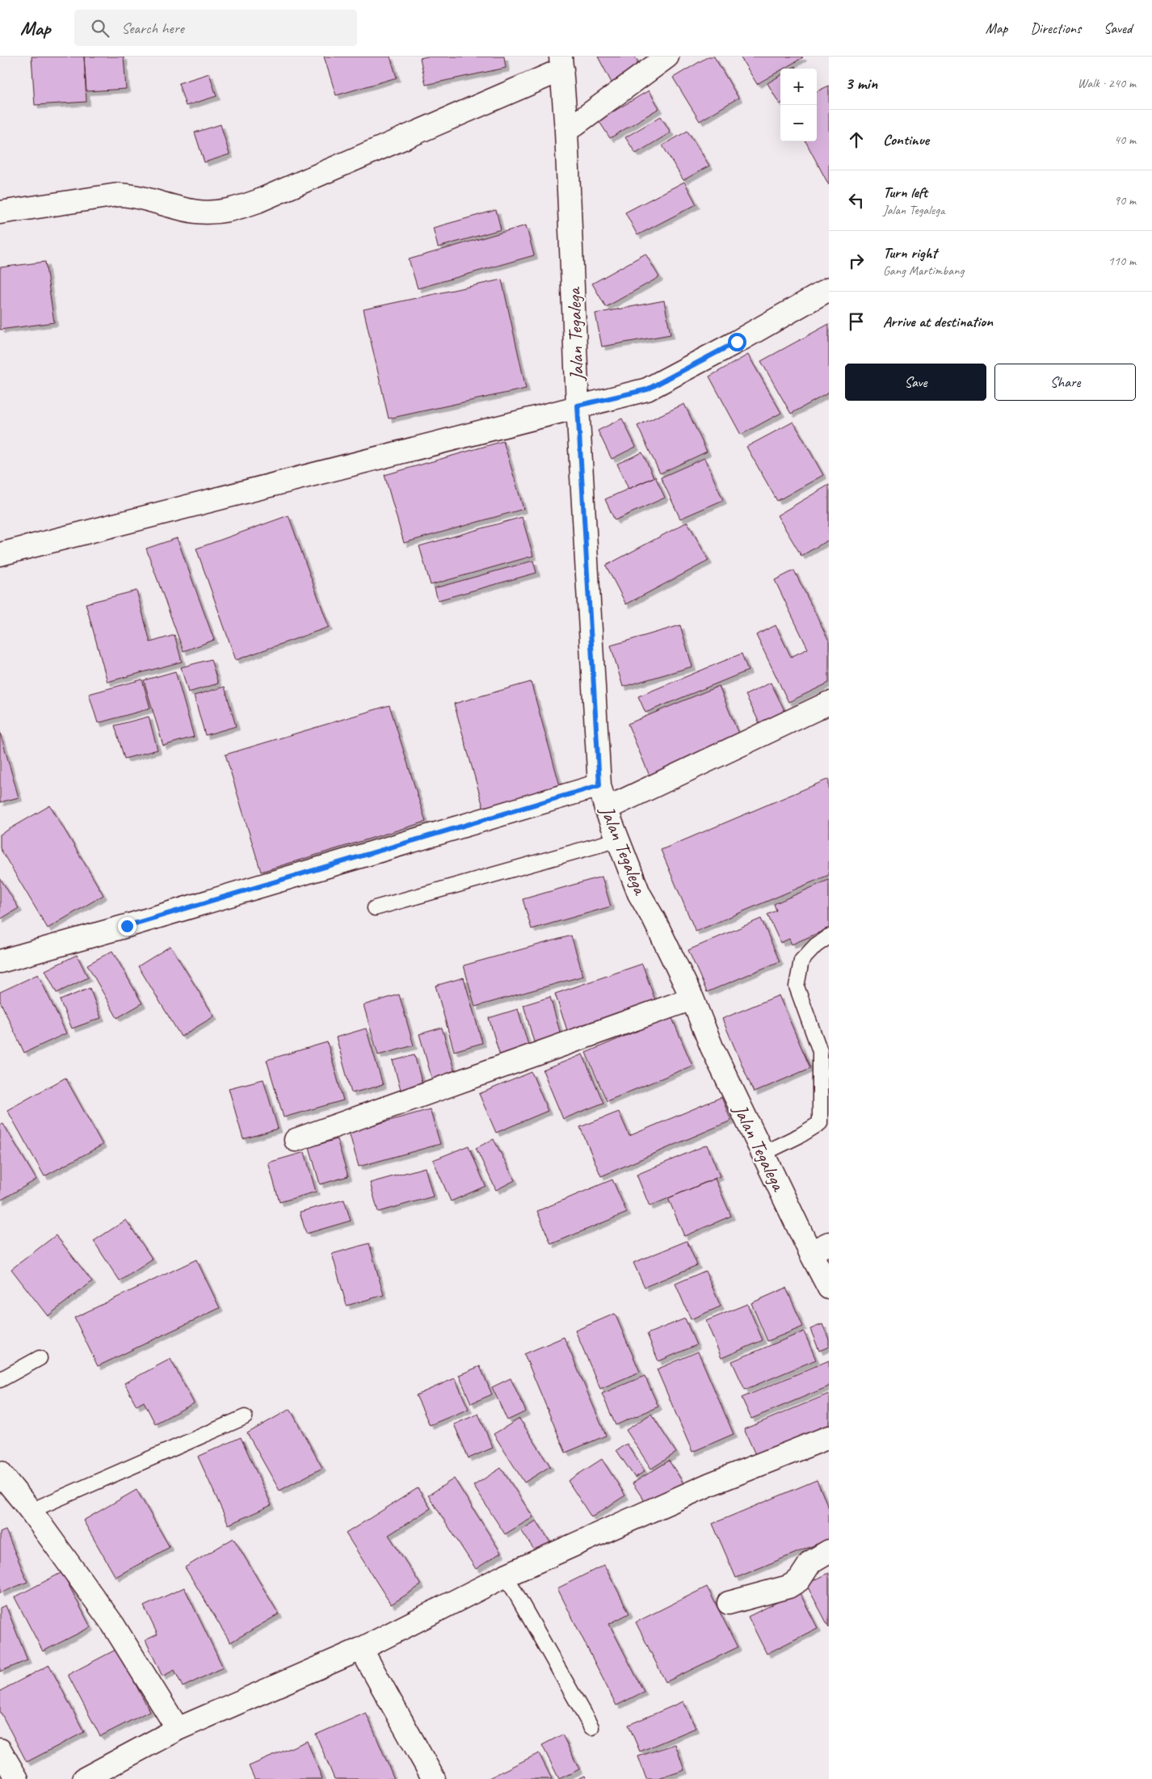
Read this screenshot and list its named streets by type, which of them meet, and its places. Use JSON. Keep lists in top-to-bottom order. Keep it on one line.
{"streets":{"street":["Jalan Tegalega"]},"page":{"header":"Map","search":"Search here","nav":["Map","Directions","Saved"],"heading":["3 min","Walk · 240 m"],"map_buttons":["+","−"],"list":[["Continue","40 m"],["Turn left","Jalan Tegalega","90 m"],["Turn right","Gang Martimbang","110 m"],"Arrive at destination"],"buttons":["Save","Share"]}}
